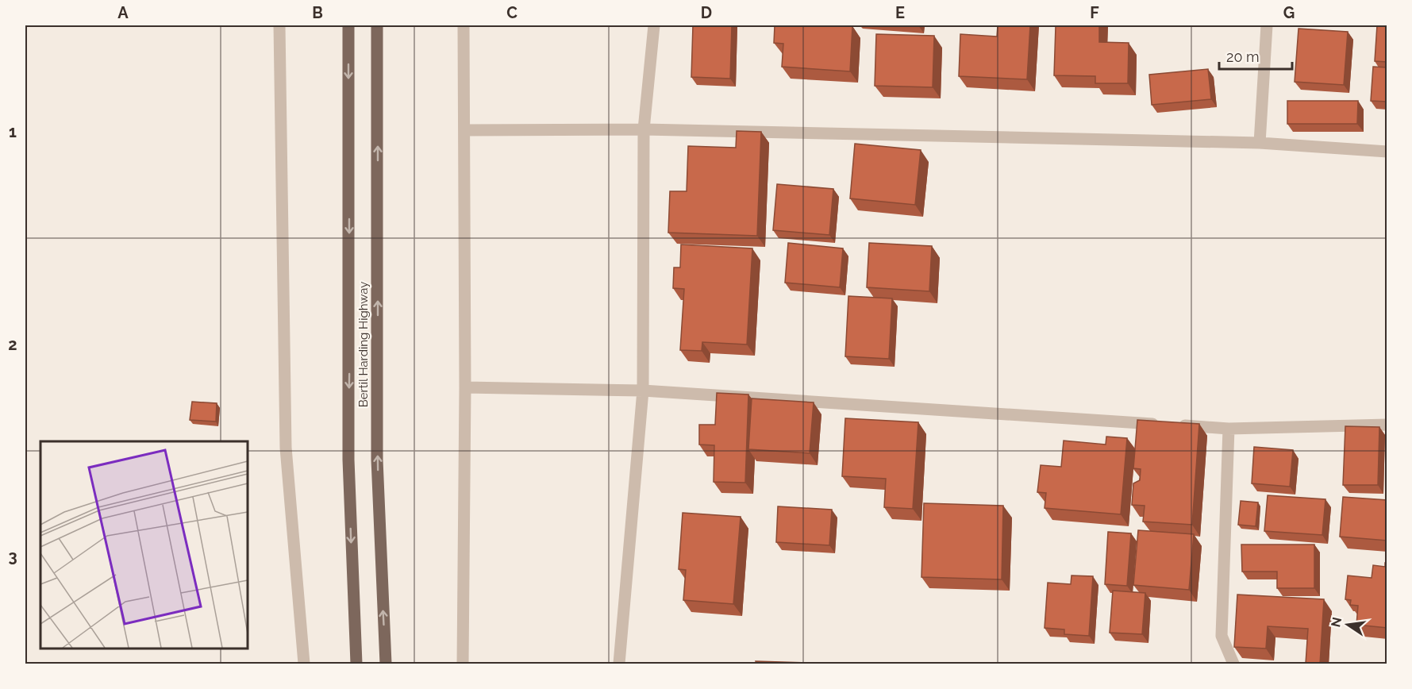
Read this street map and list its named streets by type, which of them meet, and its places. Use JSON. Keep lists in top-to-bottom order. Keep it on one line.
{"streets":{"main road":["Bertil Harding Highway"]},"scale_bar":"20 m","north":"left","grid":{"columns":["A","B","C","D","E","F","G"],"rows":["1","2","3"]}}
